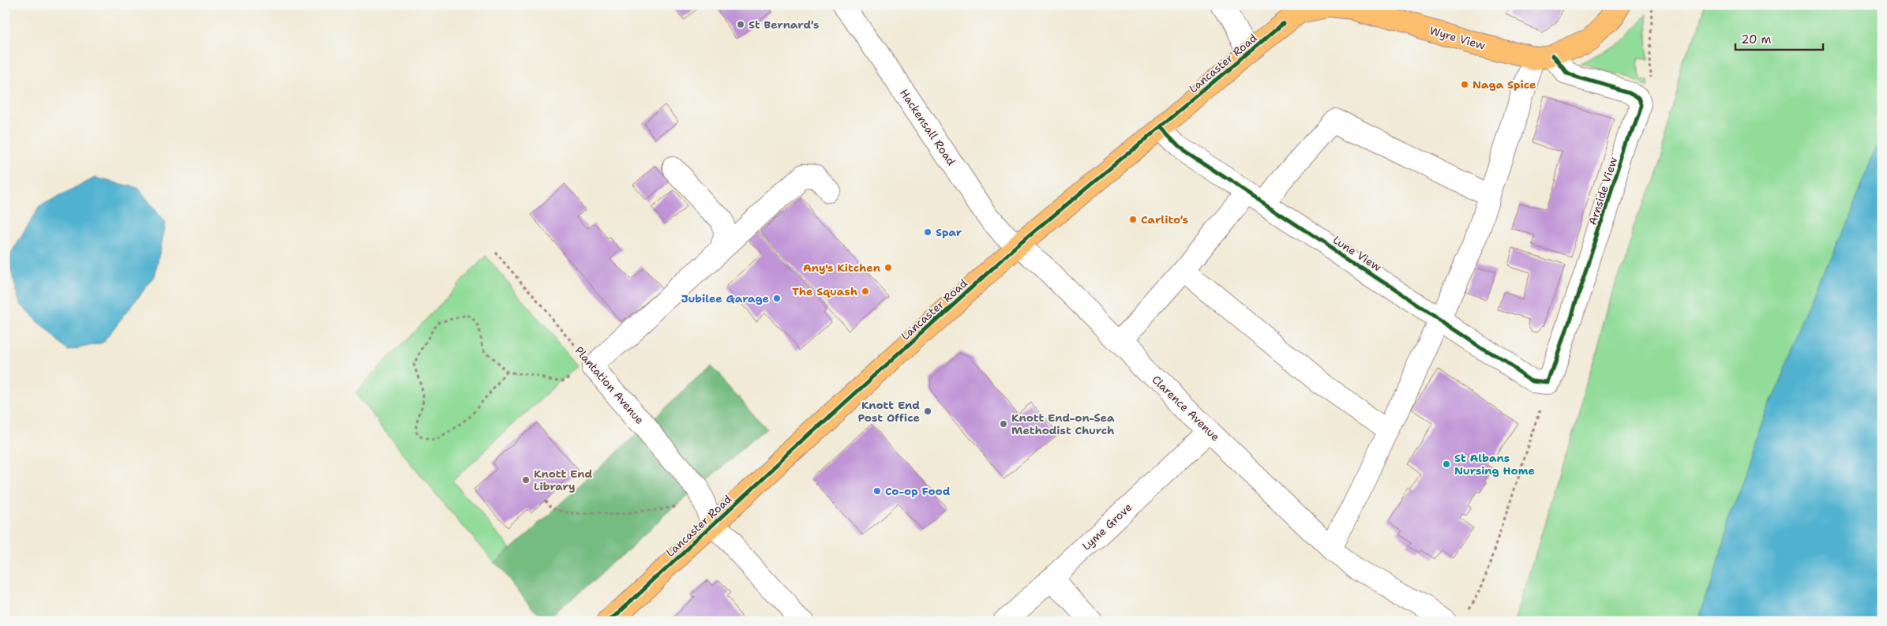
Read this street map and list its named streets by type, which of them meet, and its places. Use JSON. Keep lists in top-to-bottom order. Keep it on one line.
{"streets":{"main road":["Wyre View","Lancaster Road"],"street":["Hackensall Road","Arnside View","Lune View","Plantation Avenue","Clarence Avenue","Lyme Grove"]},"crossings":[["Wyre View","Lancaster Road"],["Lancaster Road","Hackensall Road"],["Lancaster Road","Lune View"],["Lancaster Road","Plantation Avenue"],["Lancaster Road","Clarence Avenue"],["Hackensall Road","Clarence Avenue"],["Arnside View","Lune View"],["Clarence Avenue","Lyme Grove"]],"places":["St Bernard's","Naga Spice","Carlito's","Spar","Any's Kitchen","The Squash","Jubilee Garage","Knott End Post Office","Knott End-on-Sea Methodist Church","St Albans Nursing Home","Knott End Library","Co-op Food"],"scale_bar":"20 m"}
